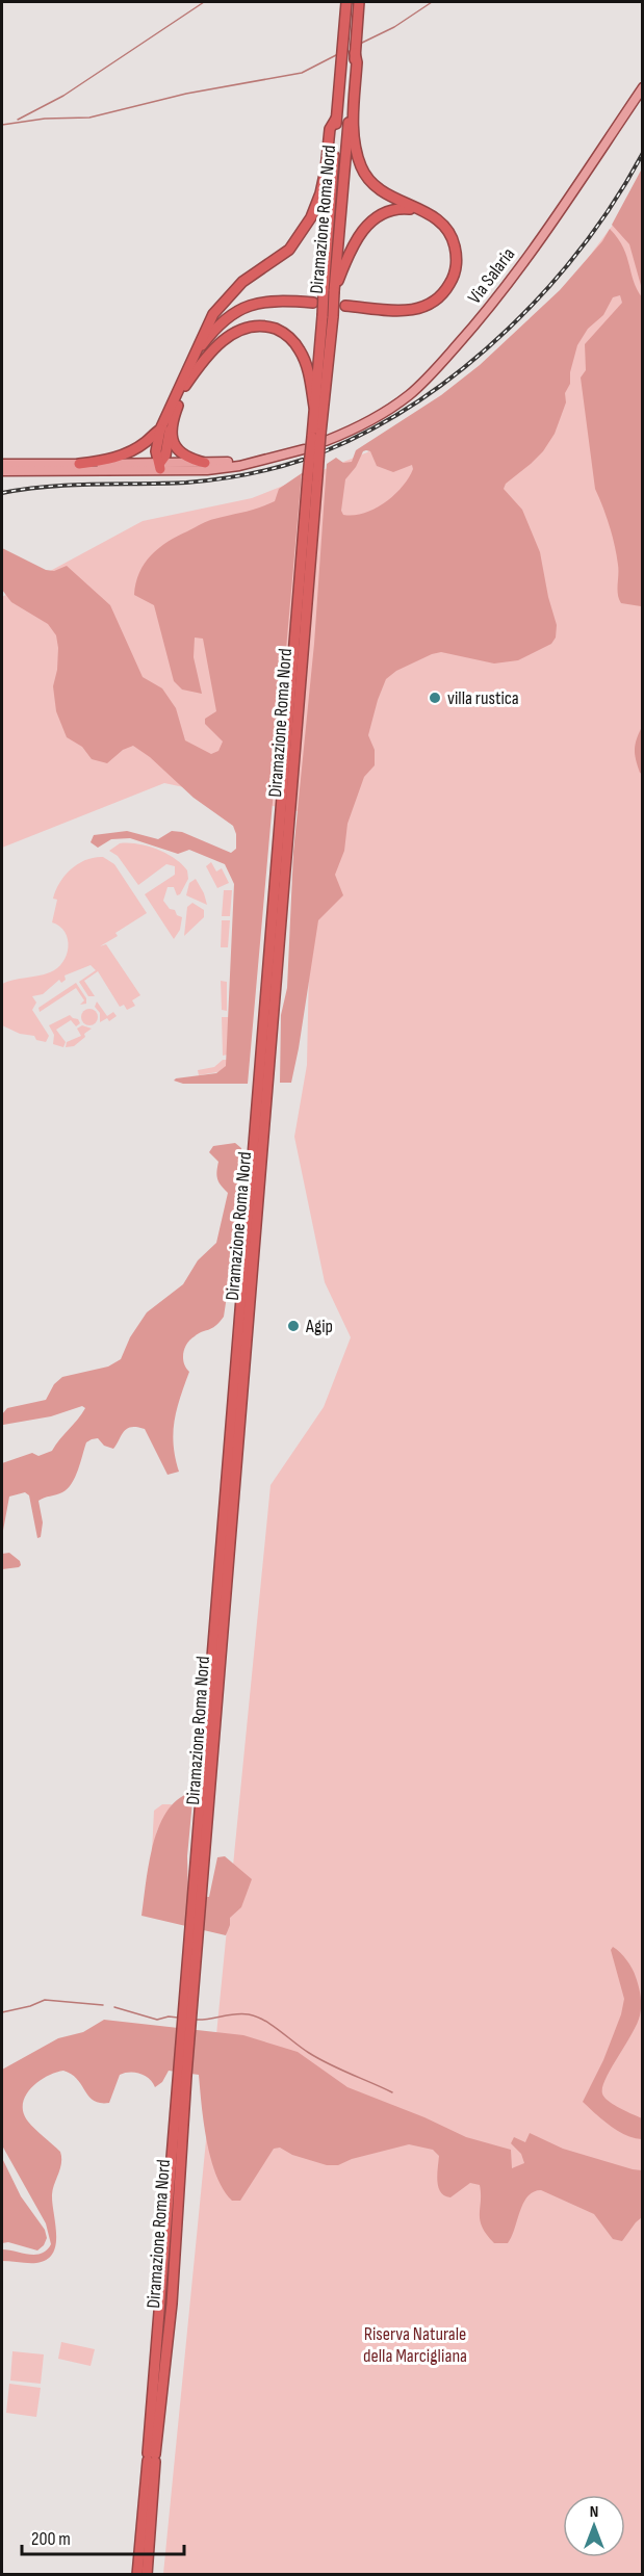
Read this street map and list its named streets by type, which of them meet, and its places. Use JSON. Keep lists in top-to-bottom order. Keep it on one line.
{"streets":{"highway":["Diramazione Roma Nord"],"main road":["Via Salaria"]},"crossings":[["Diramazione Roma Nord","Via Salaria"]],"parks":["Riserva Naturale della Marcigliana"],"places":["villa rustica","Agip"],"scale_bar":"200 m","north":"top"}
